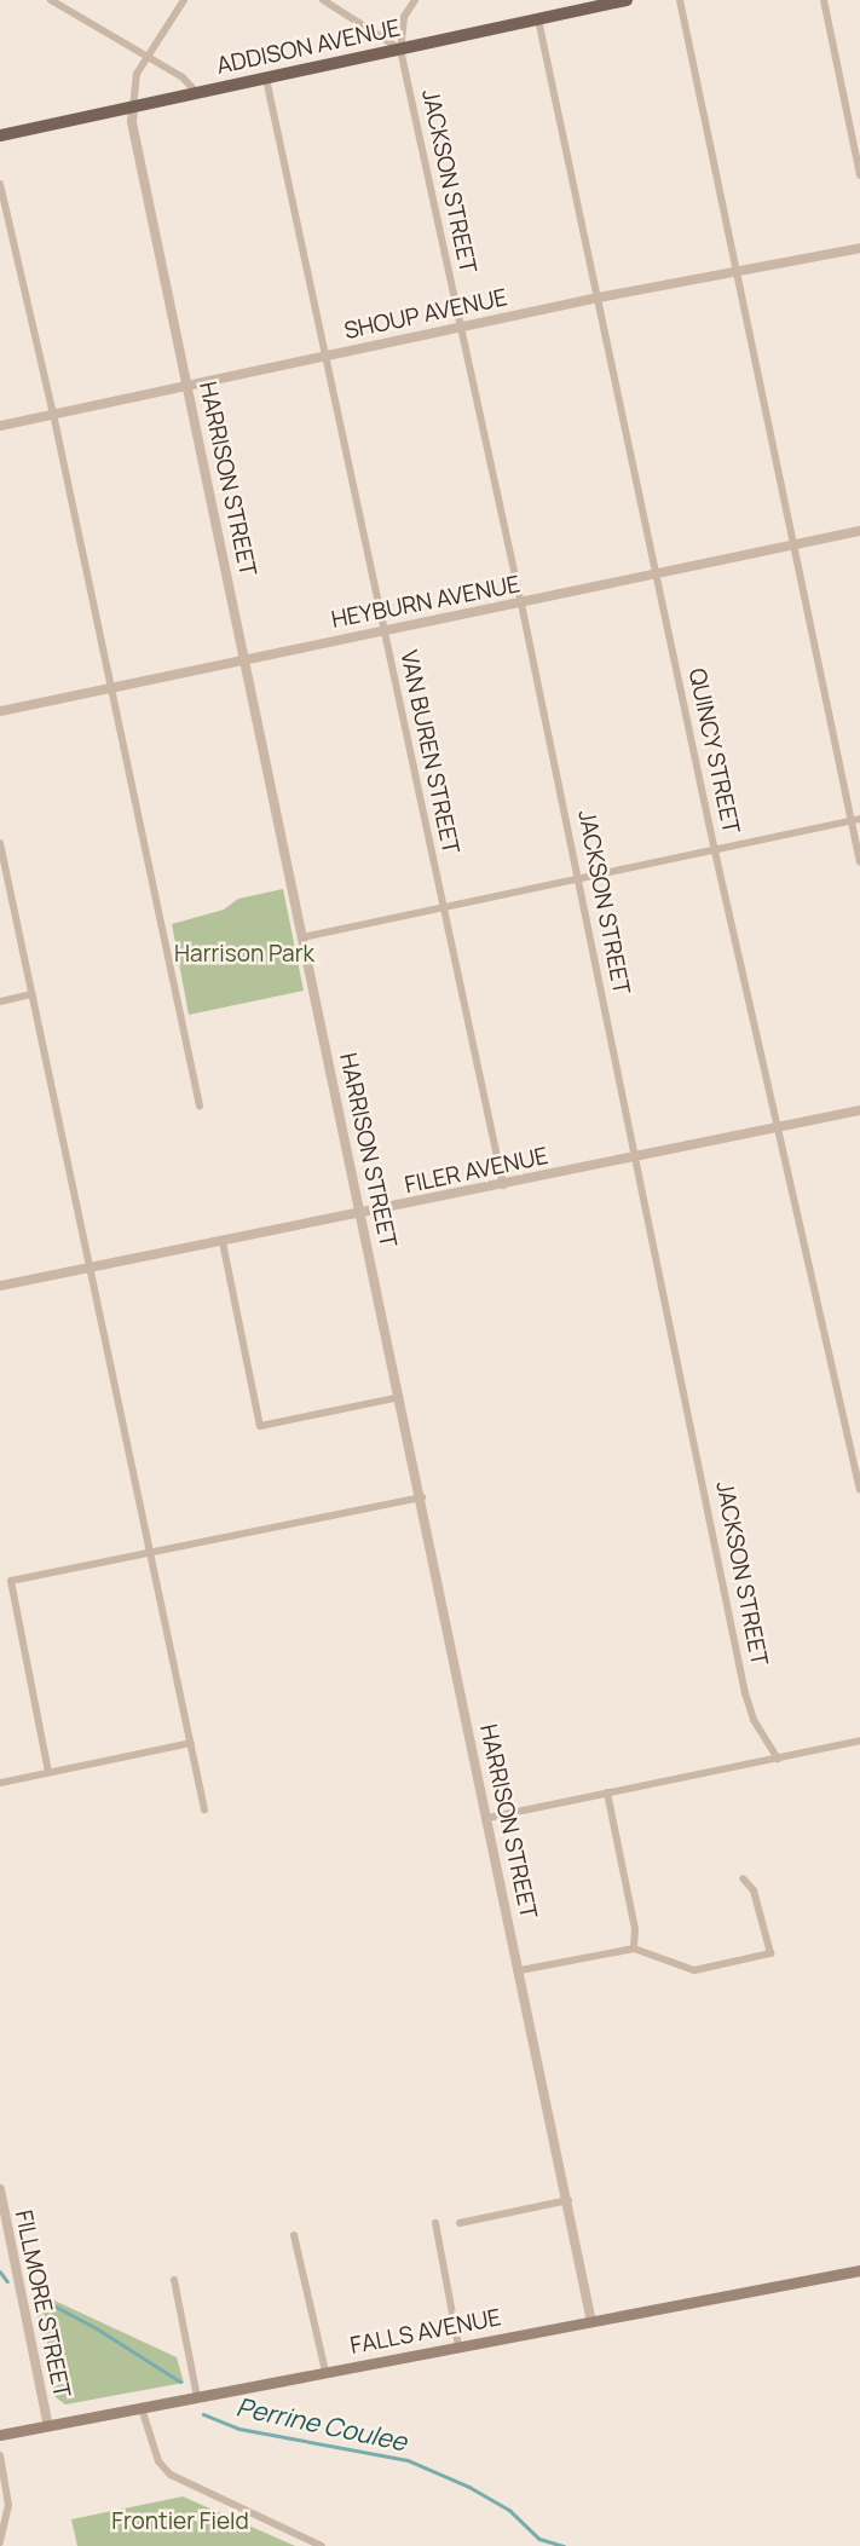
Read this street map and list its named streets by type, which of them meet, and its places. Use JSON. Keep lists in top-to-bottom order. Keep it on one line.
{"streets":{"main road":["ADDISON AVENUE","FALLS AVENUE"],"street":["JACKSON STREET","SHOUP AVENUE","HARRISON STREET","HEYBURN AVENUE","QUINCY STREET","VAN BUREN STREET","FILER AVENUE","FILLMORE STREET"]},"crossings":[["ADDISON AVENUE","JACKSON STREET"],["ADDISON AVENUE","HARRISON STREET"],["ADDISON AVENUE","QUINCY STREET"],["ADDISON AVENUE","VAN BUREN STREET"],["JACKSON STREET","SHOUP AVENUE"],["JACKSON STREET","HEYBURN AVENUE"],["JACKSON STREET","FILER AVENUE"],["SHOUP AVENUE","HARRISON STREET"],["SHOUP AVENUE","QUINCY STREET"],["SHOUP AVENUE","VAN BUREN STREET"],["HARRISON STREET","HEYBURN AVENUE"],["HARRISON STREET","FILER AVENUE"],["HARRISON STREET","FALLS AVENUE"],["HEYBURN AVENUE","QUINCY STREET"],["HEYBURN AVENUE","VAN BUREN STREET"],["QUINCY STREET","FILER AVENUE"],["VAN BUREN STREET","FILER AVENUE"],["FILLMORE STREET","FALLS AVENUE"]],"water":["Perrine Coulee"],"parks":["Harrison Park","Frontier Field"]}
